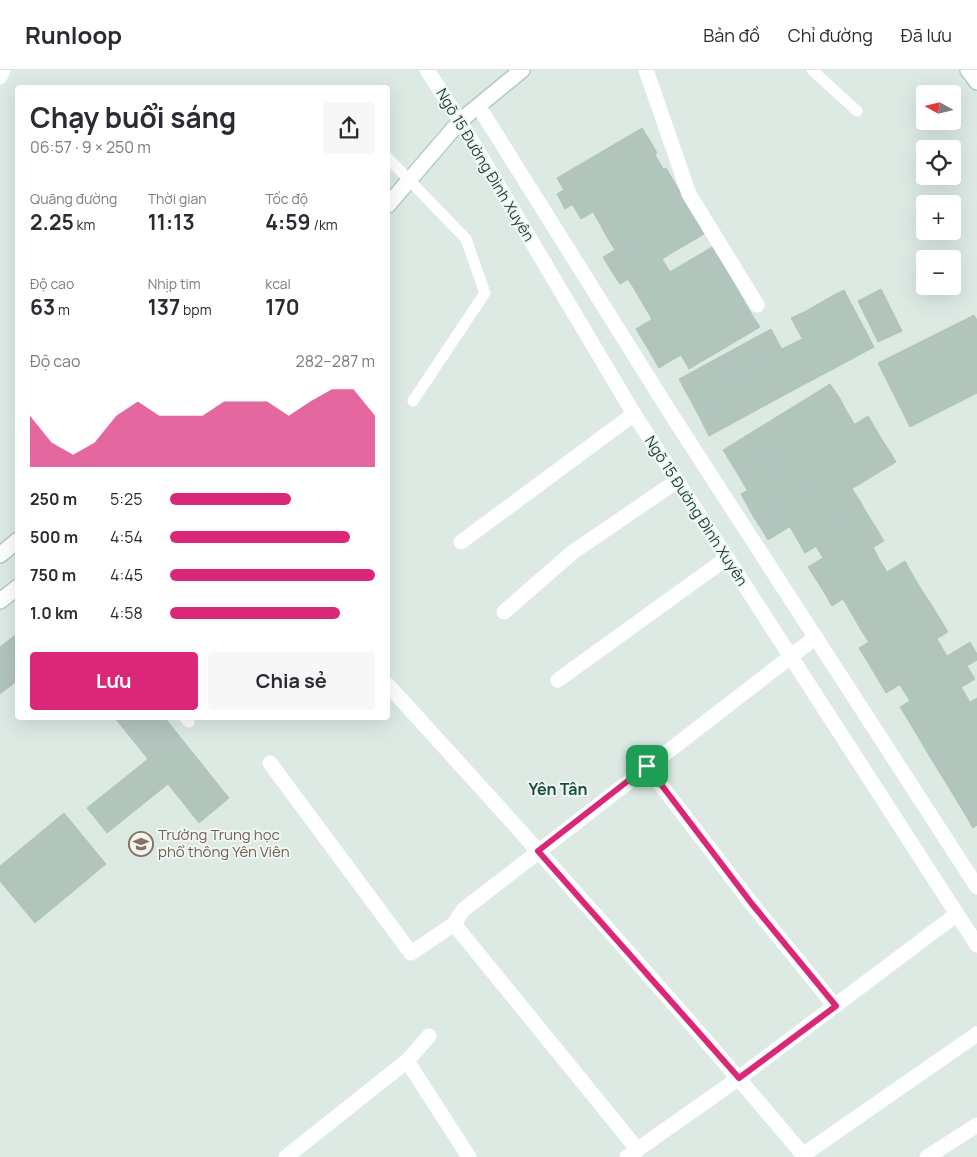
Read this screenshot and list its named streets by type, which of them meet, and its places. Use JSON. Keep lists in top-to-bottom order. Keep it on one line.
{"streets":{"street":["Ngõ 15 Đường Đình Xuyên"]},"districts":["Yên Tân"],"places":{"school or university":["Trường Trung học phổ thông Yên Viên"]},"north":"left","page":{"header":"Runloop","nav":["Bản đồ","Chỉ đường","Đã lưu"],"map_buttons":["+","−"],"heading":["Chạy buổi sáng","06:57 · 9 × 250 m"],"stats":[["Quãng đường","2.25 km"],["Thời gian","11:13"],["Tốc độ","4:59 /km"],["Độ cao","63 m"],["Nhịp tim","137 bpm"],["kcal","170"]],"chart":["Độ cao","282–287 m"],"list":[{"name":"250 m","note":"5:25"},{"name":"500 m","note":"4:54"},{"name":"750 m","note":"4:45"},{"name":"1.0 km","note":"4:58"}],"buttons":["Lưu","Chia sẻ"]}}
